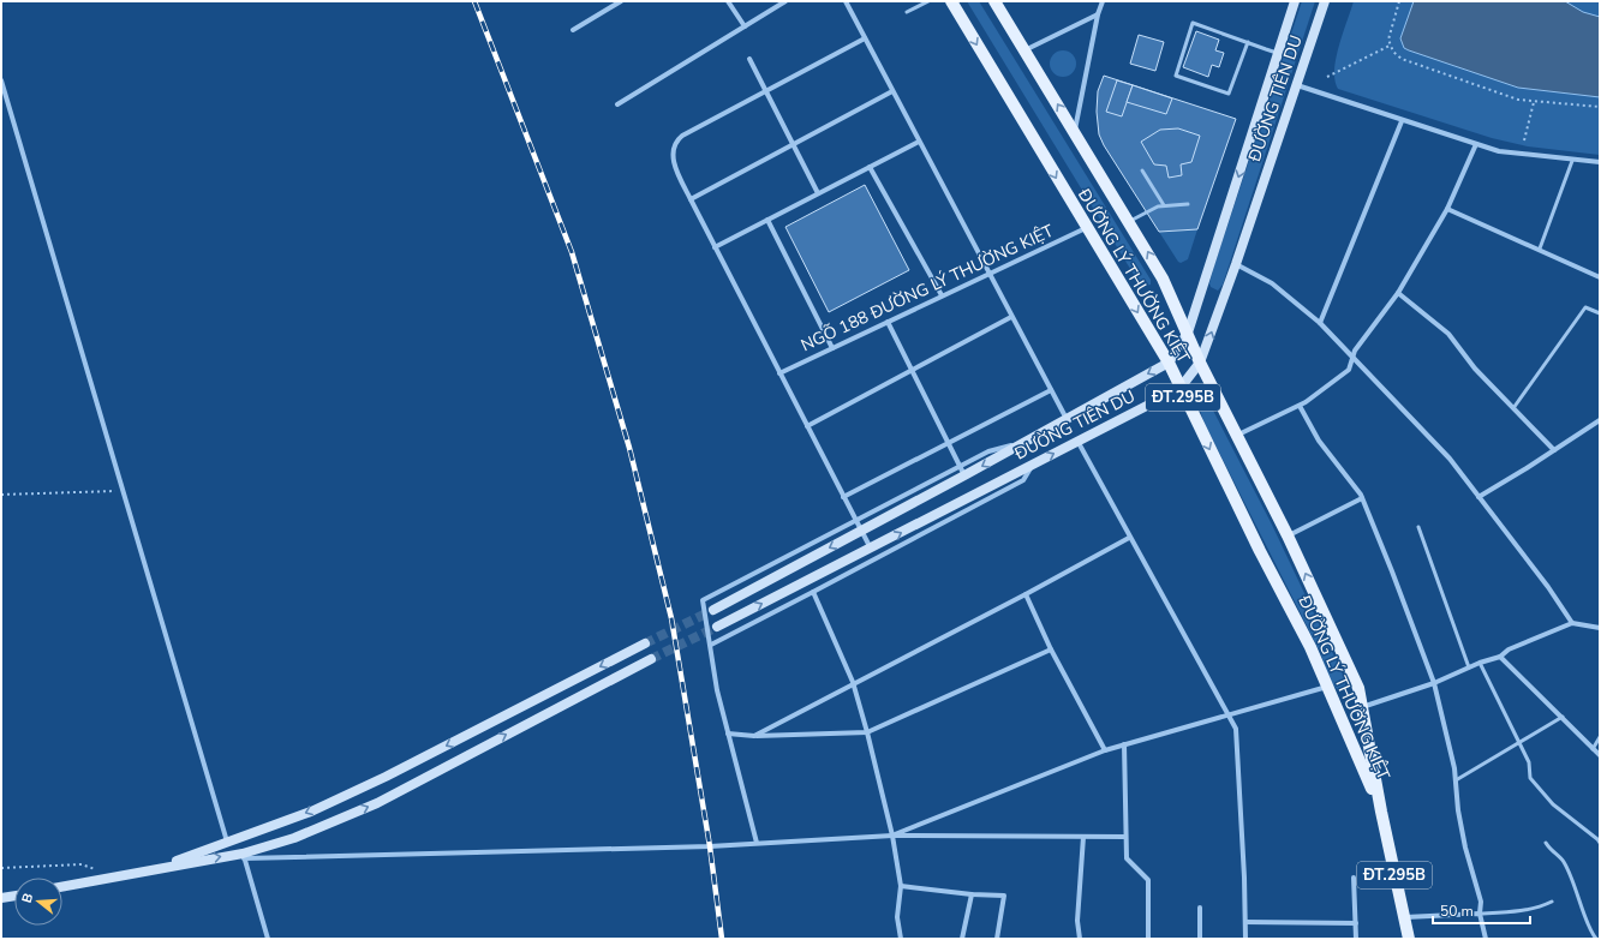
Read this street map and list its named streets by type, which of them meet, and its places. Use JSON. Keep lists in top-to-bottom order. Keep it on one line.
{"streets":{"main road":["ĐƯỜNG TIÊN DU","ĐƯỜNG LÝ THƯỜNG KIỆT","ĐT.295B"],"street":["NGÕ 188 ĐƯỜNG LÝ THƯỜNG KIỆT"]},"crossings":[["ĐƯỜNG TIÊN DU","ĐƯỜNG LÝ THƯỜNG KIỆT"],["ĐƯỜNG LÝ THƯỜNG KIỆT","NGÕ 188 ĐƯỜNG LÝ THƯỜNG KIỆT"]],"scale_bar":"50 m","north":"left"}
